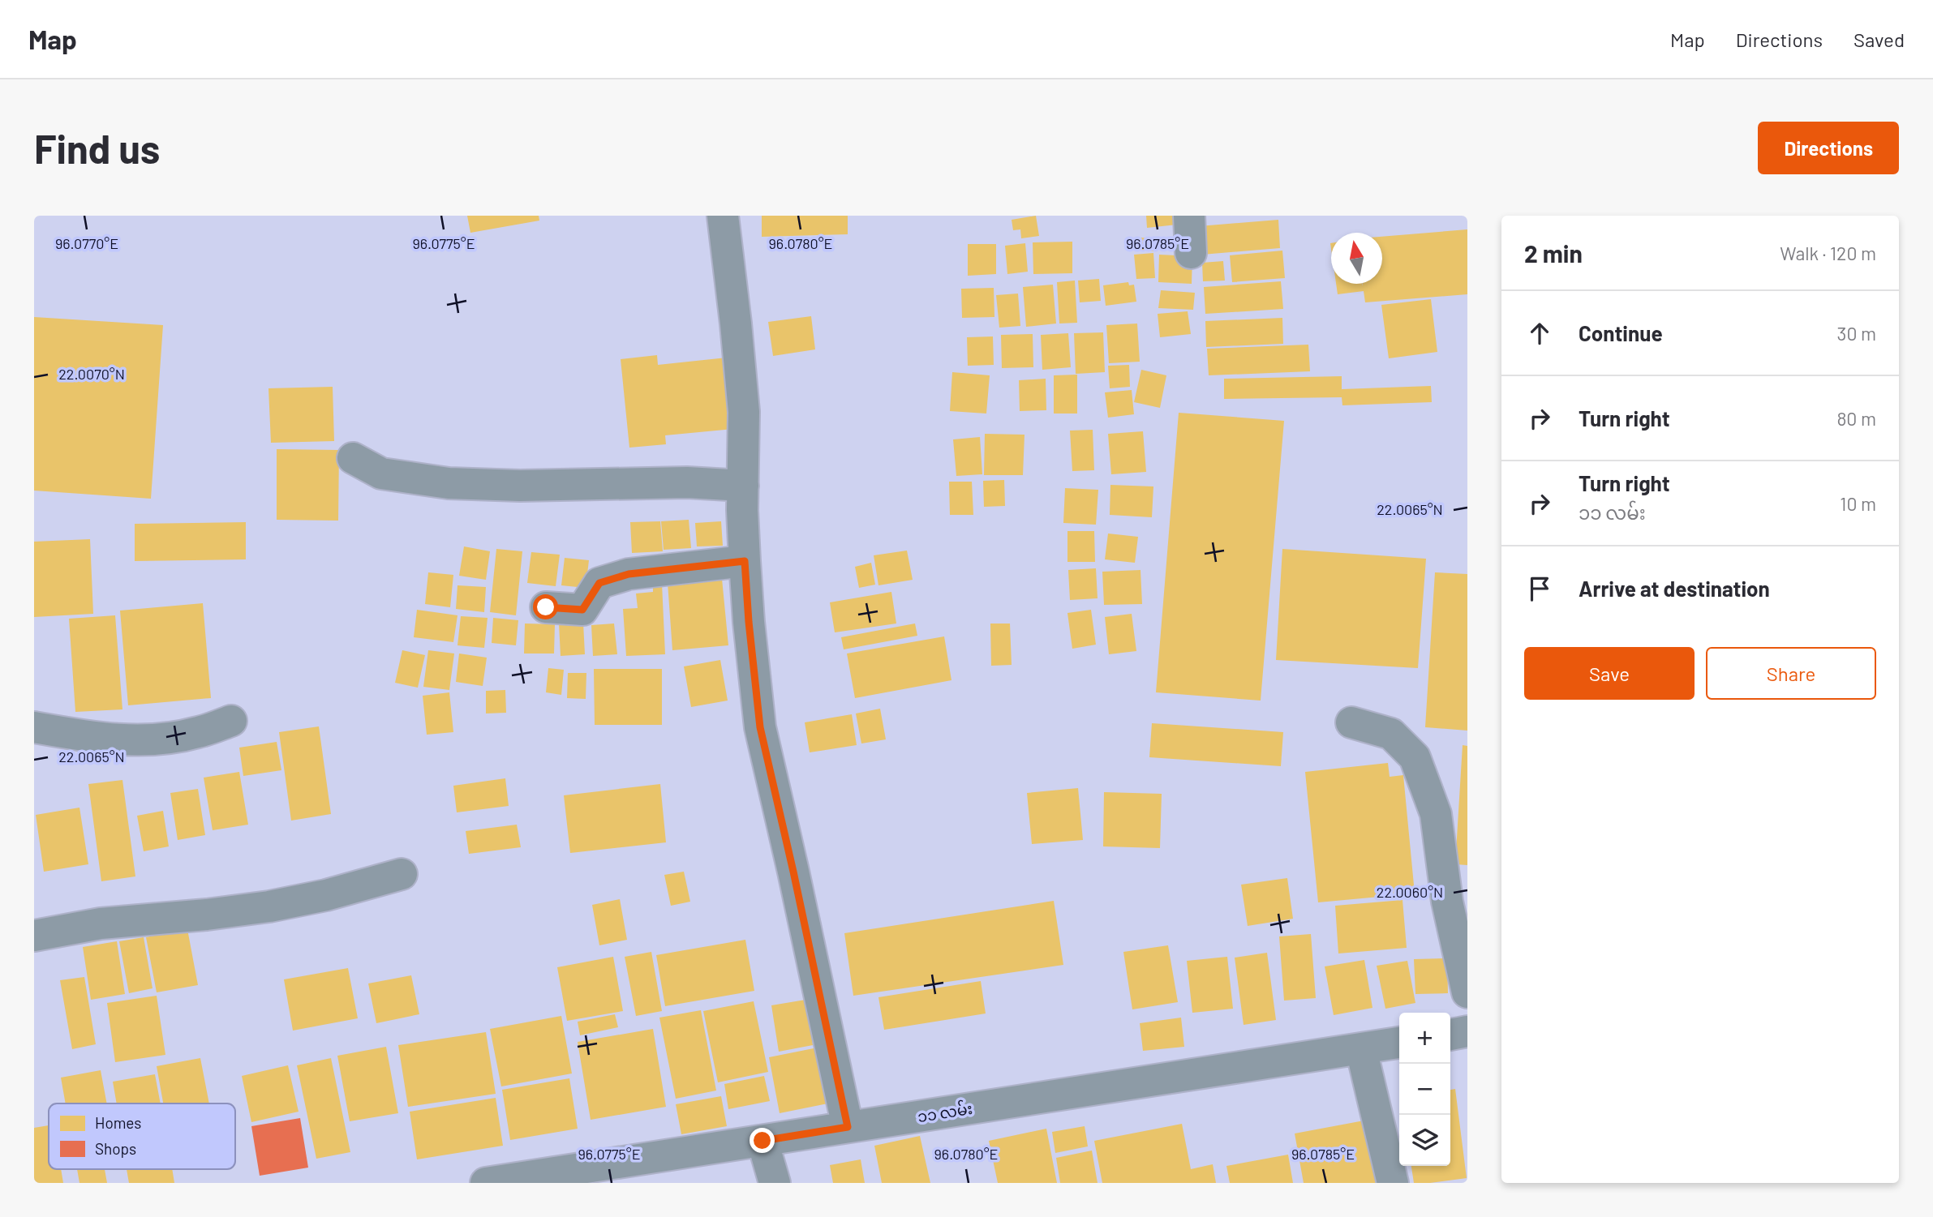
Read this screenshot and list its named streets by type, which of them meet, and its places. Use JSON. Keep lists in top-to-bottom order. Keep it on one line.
{"streets":{"street":["၁၁ လမ်း"]},"legend":["Homes","Shops"],"north":"top","page":{"header":"Map","nav":["Map","Directions","Saved"],"buttons":["Directions",["Save","Share"]],"title":"Find us","heading":["2 min","Walk · 120 m"],"list":[["Continue","30 m"],["Turn right","80 m"],["Turn right","၁၁ လမ်း","10 m"],"Arrive at destination"],"map_buttons":["+","−"]},"coordinates":["96.0770°E","96.0775°E","96.0780°E","96.0785°E","22.0070°N","22.0065°N","22.0060°N"]}
